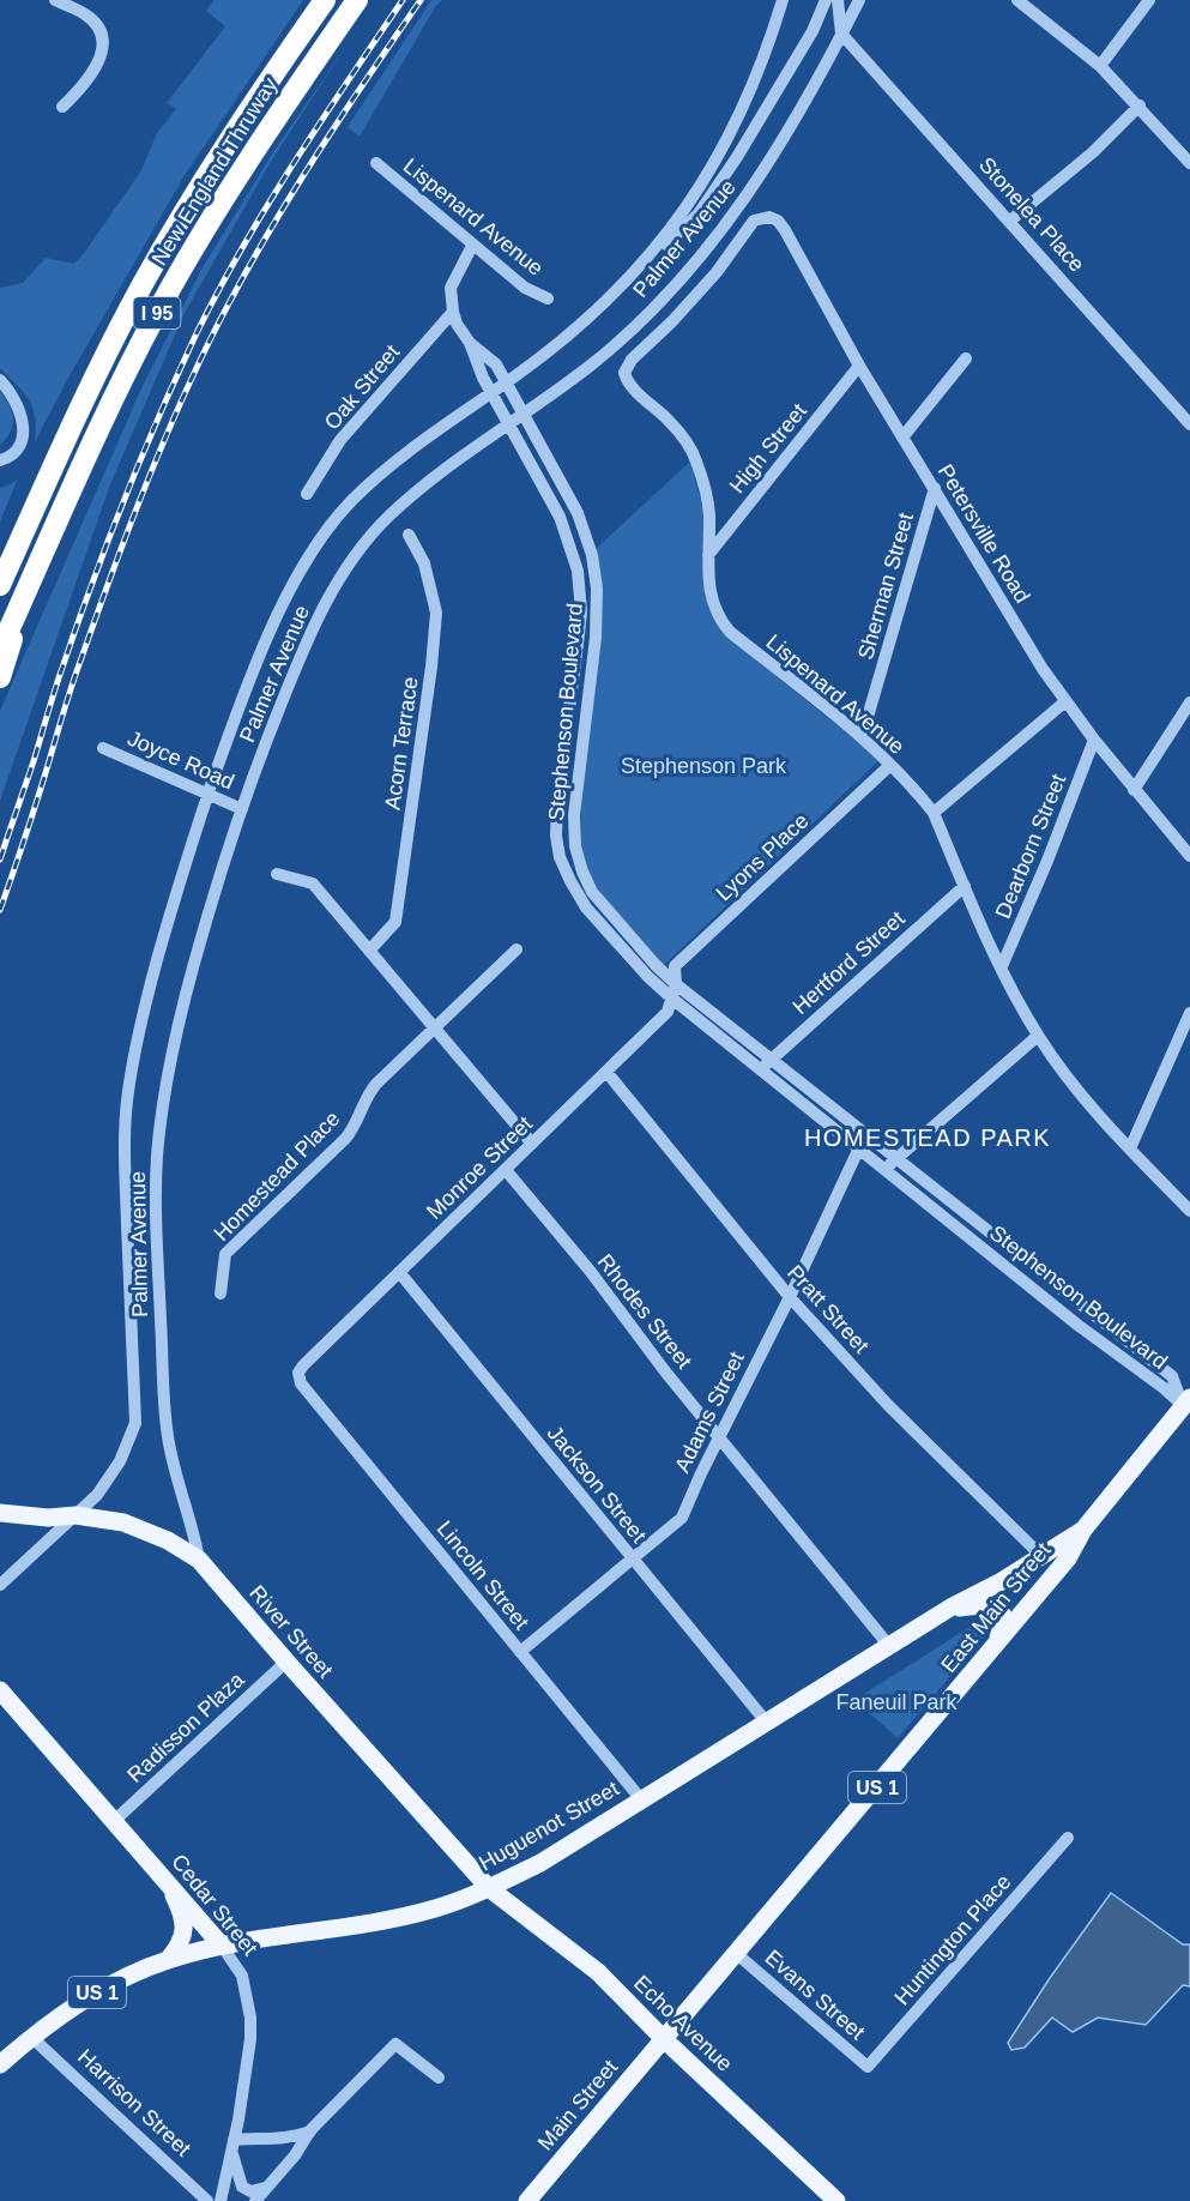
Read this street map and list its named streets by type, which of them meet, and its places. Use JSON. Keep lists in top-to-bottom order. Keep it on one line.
{"streets":{"highway":["New England Thruway","I 95"],"main road":["East Main Street","River Street","US 1","Huguenot Street","Cedar Street","Echo Avenue","Main Street"],"street":["Stonelea Place","Lispenard Avenue","Palmer Avenue","Oak Street","High Street","Petersville Road","Sherman Street","Stephenson Boulevard","Acorn Terrace","Joyce Road","Dearborn Street","Lyons Place","Hertford Street","Monroe Street","Homestead Place","Pratt Street","Rhodes Street","Adams Street","Jackson Street","Lincoln Street","Radisson Plaza","Huntington Place","Evans Street","Harrison Street"]},"crossings":[["Stonelea Place","Palmer Avenue"],["Lispenard Avenue","High Street"],["Lispenard Avenue","Petersville Road"],["Lispenard Avenue","Sherman Street"],["Lispenard Avenue","Dearborn Street"],["Lispenard Avenue","Lyons Place"],["Lispenard Avenue","Hertford Street"],["Palmer Avenue","Stephenson Boulevard"],["Palmer Avenue","Joyce Road"],["Palmer Avenue","River Street"],["Oak Street","Stephenson Boulevard"],["High Street","Petersville Road"],["Petersville Road","Sherman Street"],["Petersville Road","Dearborn Street"],["Stephenson Boulevard","Lyons Place"],["Stephenson Boulevard","Hertford Street"],["Stephenson Boulevard","Monroe Street"],["Stephenson Boulevard","Adams Street"],["Stephenson Boulevard","East Main Street"],["Lyons Place","Monroe Street"],["Monroe Street","Pratt Street"],["Monroe Street","Rhodes Street"],["Monroe Street","Jackson Street"],["Monroe Street","Lincoln Street"],["Pratt Street","Adams Street"],["Pratt Street","Huguenot Street"],["Rhodes Street","Adams Street"],["Rhodes Street","Huguenot Street"],["Adams Street","Jackson Street"],["Adams Street","Lincoln Street"],["Jackson Street","Huguenot Street"],["Lincoln Street","Huguenot Street"],["East Main Street","Huguenot Street"],["East Main Street","Evans Street"],["East Main Street","Echo Avenue"],["East Main Street","Main Street"],["River Street","Radisson Plaza"],["River Street","Huguenot Street"],["River Street","Echo Avenue"],["Radisson Plaza","Cedar Street"],["Huguenot Street","Cedar Street"],["Huguenot Street","Echo Avenue"],["Huguenot Street","Harrison Street"],["Huntington Place","Evans Street"],["Echo Avenue","Main Street"]],"districts":["HOMESTEAD PARK"],"parks":["Stephenson Park","Faneuil Park"]}
